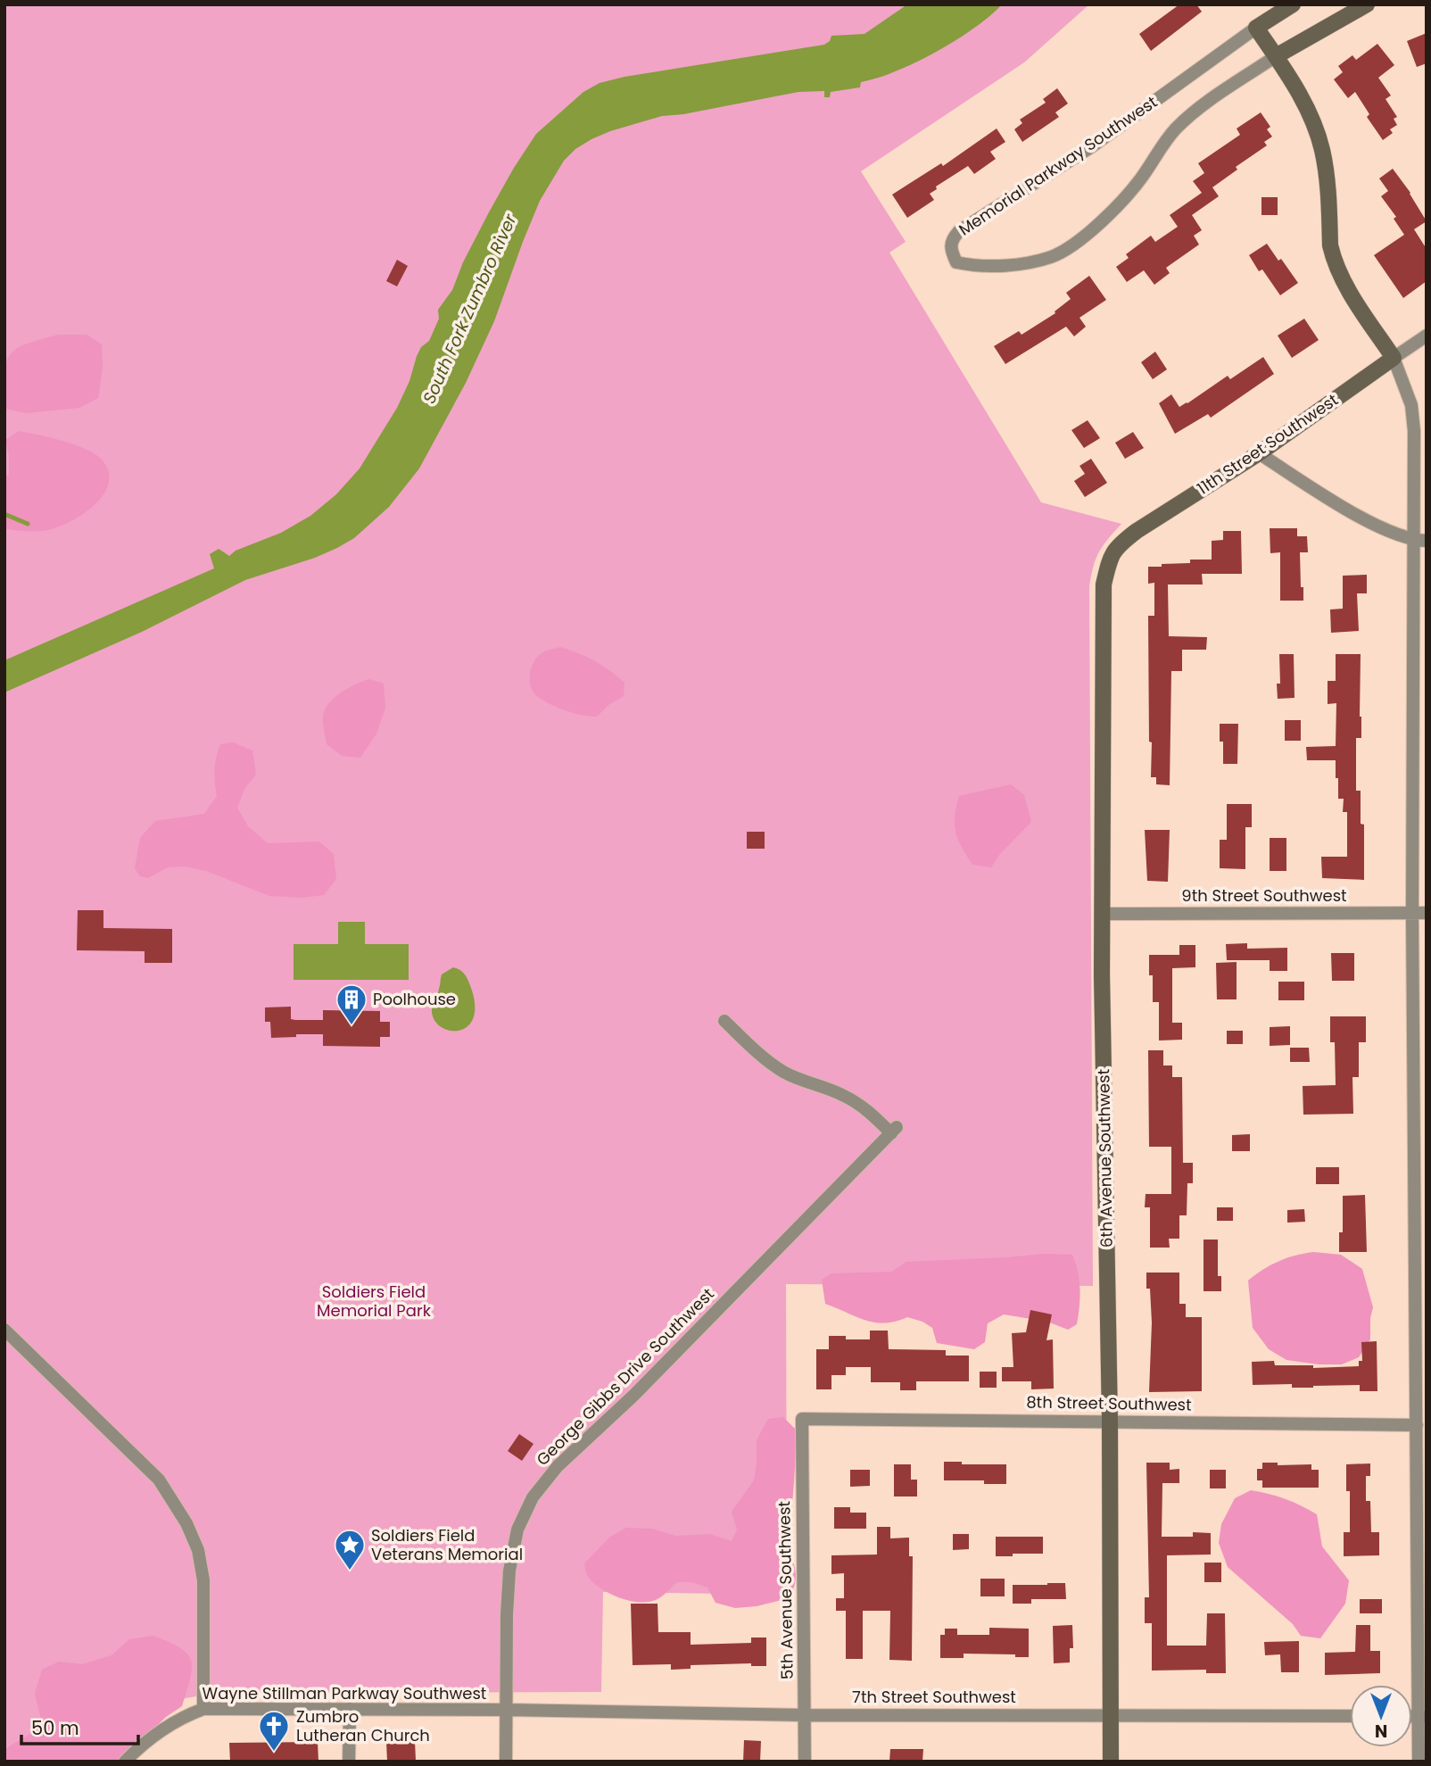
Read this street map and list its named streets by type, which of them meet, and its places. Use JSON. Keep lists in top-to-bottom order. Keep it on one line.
{"streets":{"street":["Memorial Parkway Southwest","11th Street Southwest","9th Street Southwest","6th Avenue Southwest","George Gibbs Drive Southwest","8th Street Southwest","5th Avenue Southwest","Wayne Stillman Parkway Southwest","7th Street Southwest"]},"crossings":[["11th Street Southwest","6th Avenue Southwest"],["9th Street Southwest","6th Avenue Southwest"],["6th Avenue Southwest","8th Street Southwest"],["6th Avenue Southwest","7th Street Southwest"],["George Gibbs Drive Southwest","Wayne Stillman Parkway Southwest"],["George Gibbs Drive Southwest","7th Street Southwest"],["8th Street Southwest","5th Avenue Southwest"],["5th Avenue Southwest","7th Street Southwest"],["Wayne Stillman Parkway Southwest","7th Street Southwest"]],"water":["South Fork Zumbro River"],"parks":["Soldiers Field Memorial Park"],"places":{"building":["Poolhouse"],"place":["Soldiers Field Veterans Memorial"],"church":["Zumbro Lutheran Church"]},"scale_bar":"50 m","north":"bottom"}
